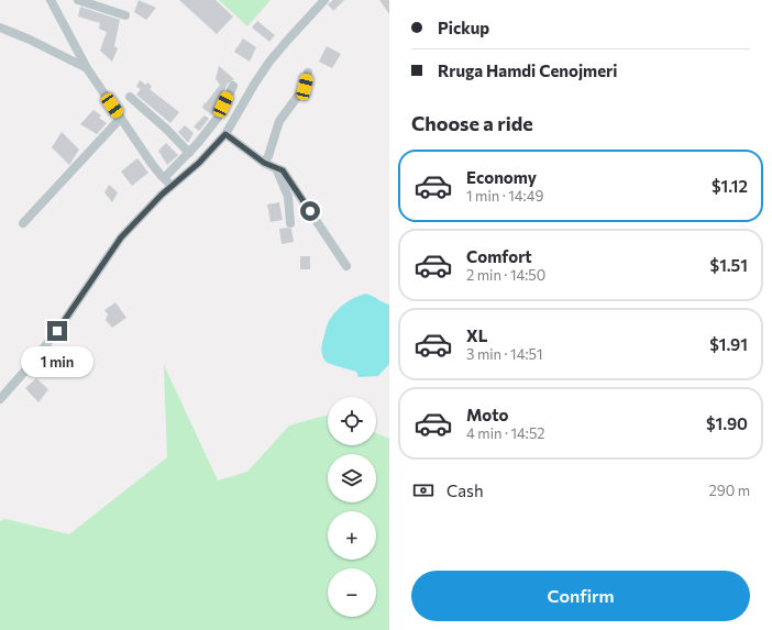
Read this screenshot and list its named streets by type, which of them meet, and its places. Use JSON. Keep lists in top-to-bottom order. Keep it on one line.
{"page":{"banner":["Pickup","Rruga Hamdi Cenojmeri"],"heading":"Choose a ride","list":[{"name":"Economy","note":"1 min · 14:49","value":"$1.12"},{"name":"Comfort","note":"2 min · 14:50","value":"$1.51"},{"name":"XL","note":"3 min · 14:51","value":"$1.91"},{"name":"Moto","note":"4 min · 14:52","value":"$1.90"}],"bubble":"1 min","map_buttons":["+","−"],"pay":["Cash","290 m"],"buttons":"Confirm"}}
